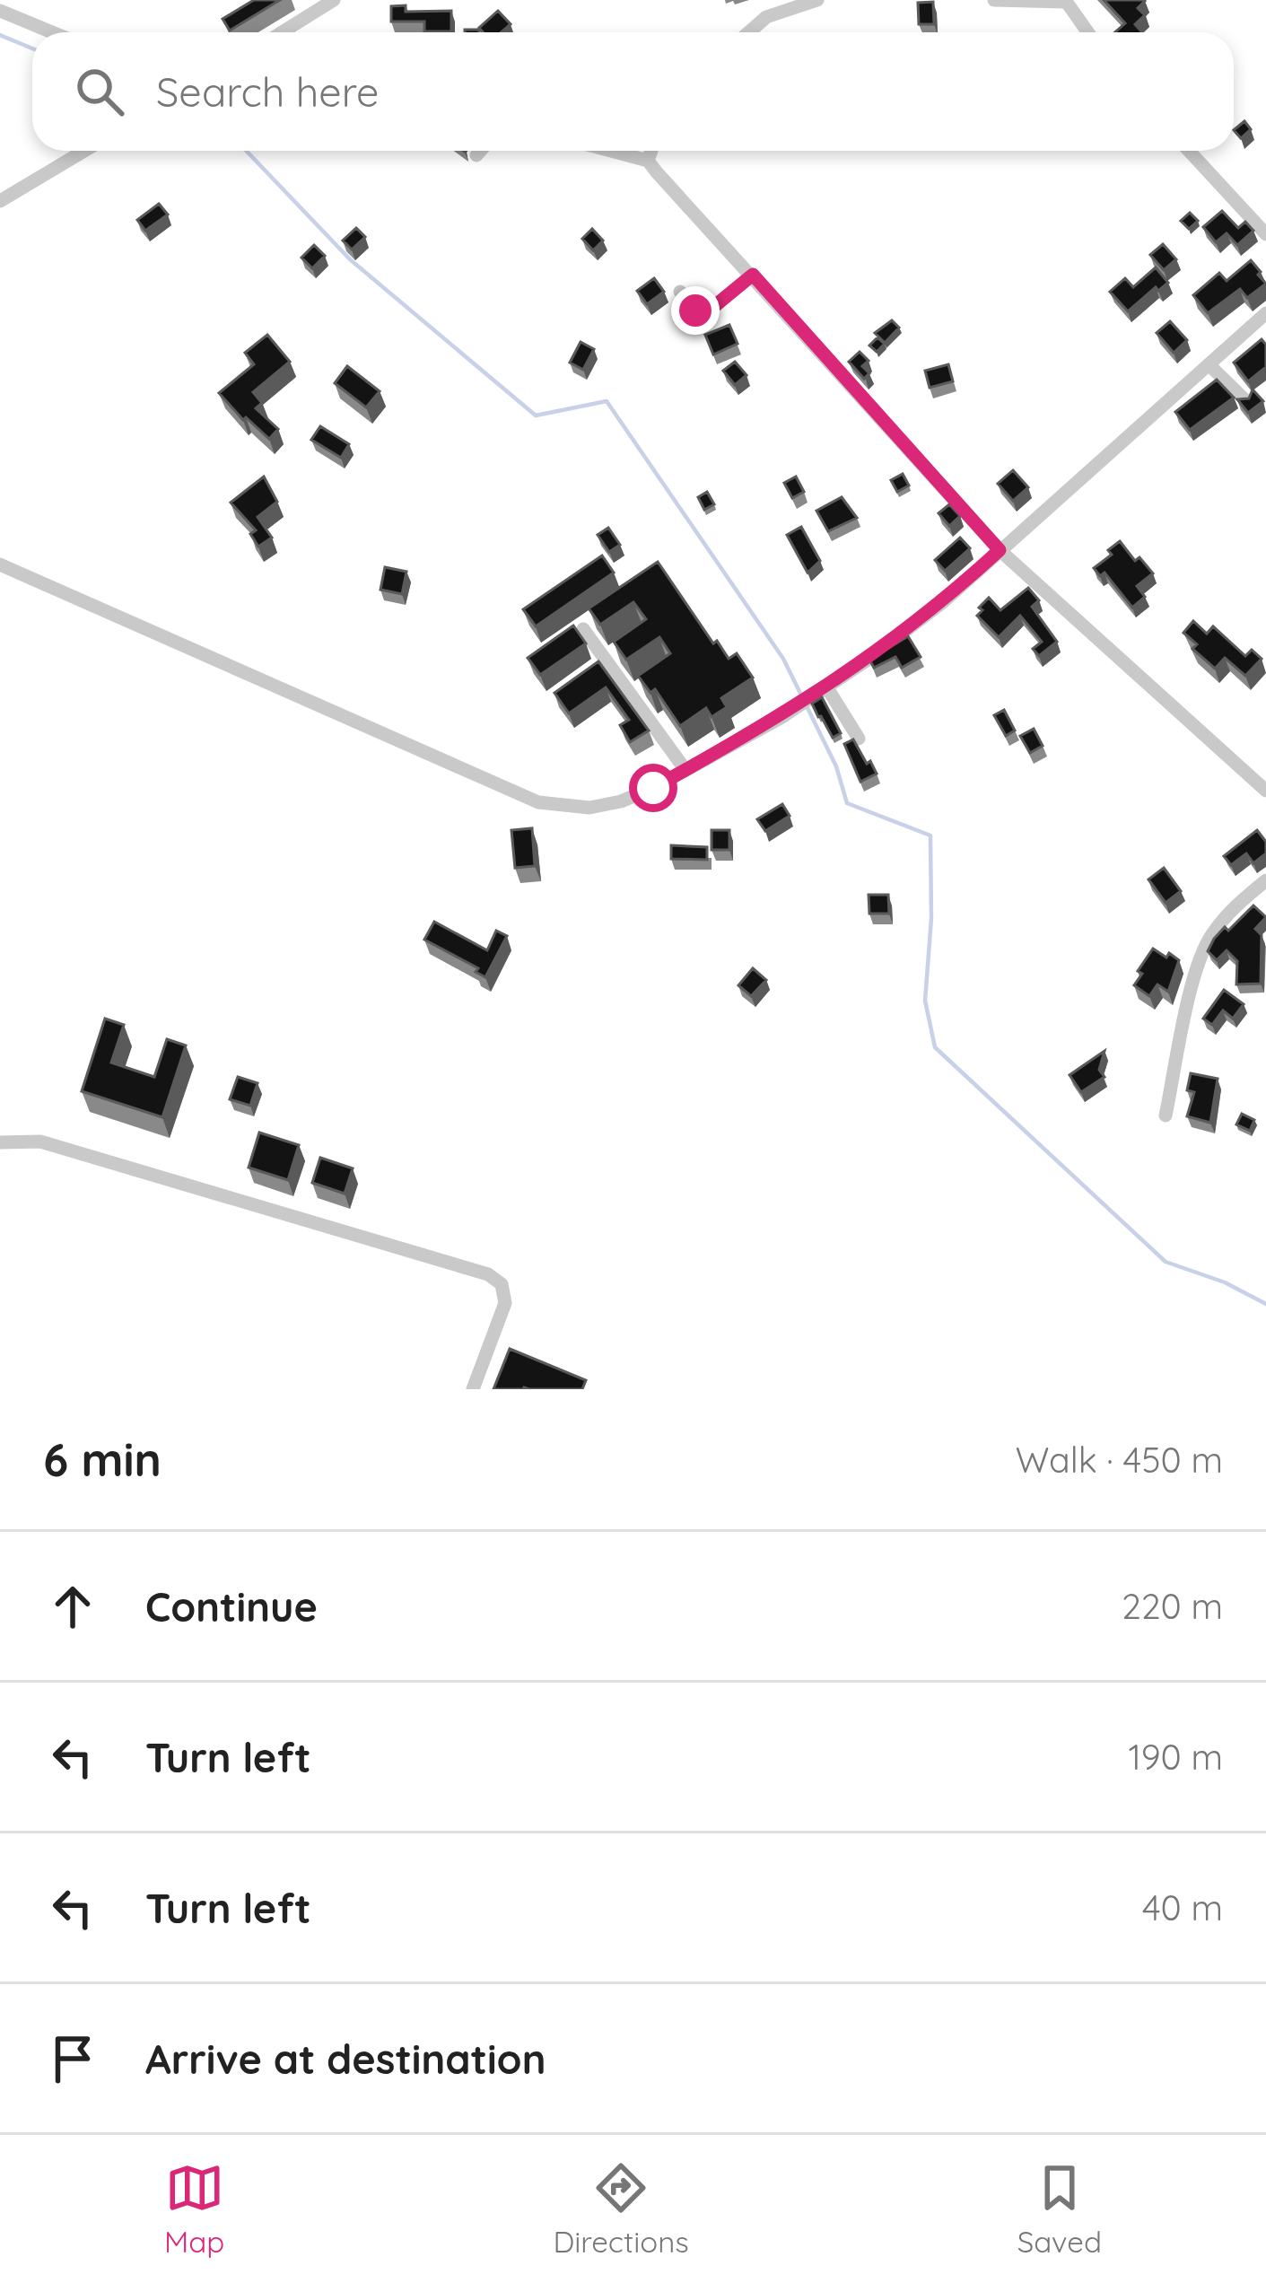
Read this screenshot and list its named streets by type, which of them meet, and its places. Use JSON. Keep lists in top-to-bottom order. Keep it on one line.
{"page":{"search":"Search here","heading":["6 min","Walk · 450 m"],"list":[["Continue","220 m"],["Turn left","190 m"],["Turn left","40 m"],"Arrive at destination"],"nav":["Map","Directions","Saved"]}}
